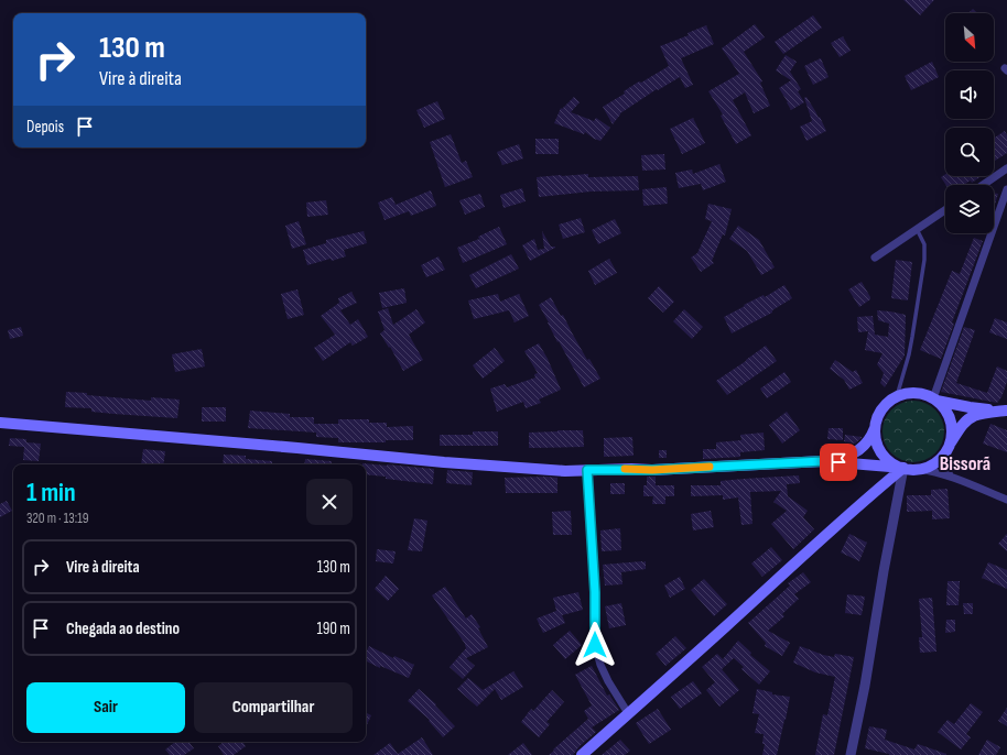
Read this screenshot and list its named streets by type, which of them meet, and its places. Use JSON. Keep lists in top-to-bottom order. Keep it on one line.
{"districts":["Bissorã"],"north":"bottom right","page":{"turn":["130 m","Vire à direita"],"then":"Depois","heading":["1 min","320 m · 13:19"],"list":[{"name":"Vire à direita","value":"130 m"},{"name":"Chegada ao destino","value":"190 m"}],"buttons":["Sair","Compartilhar"]}}
